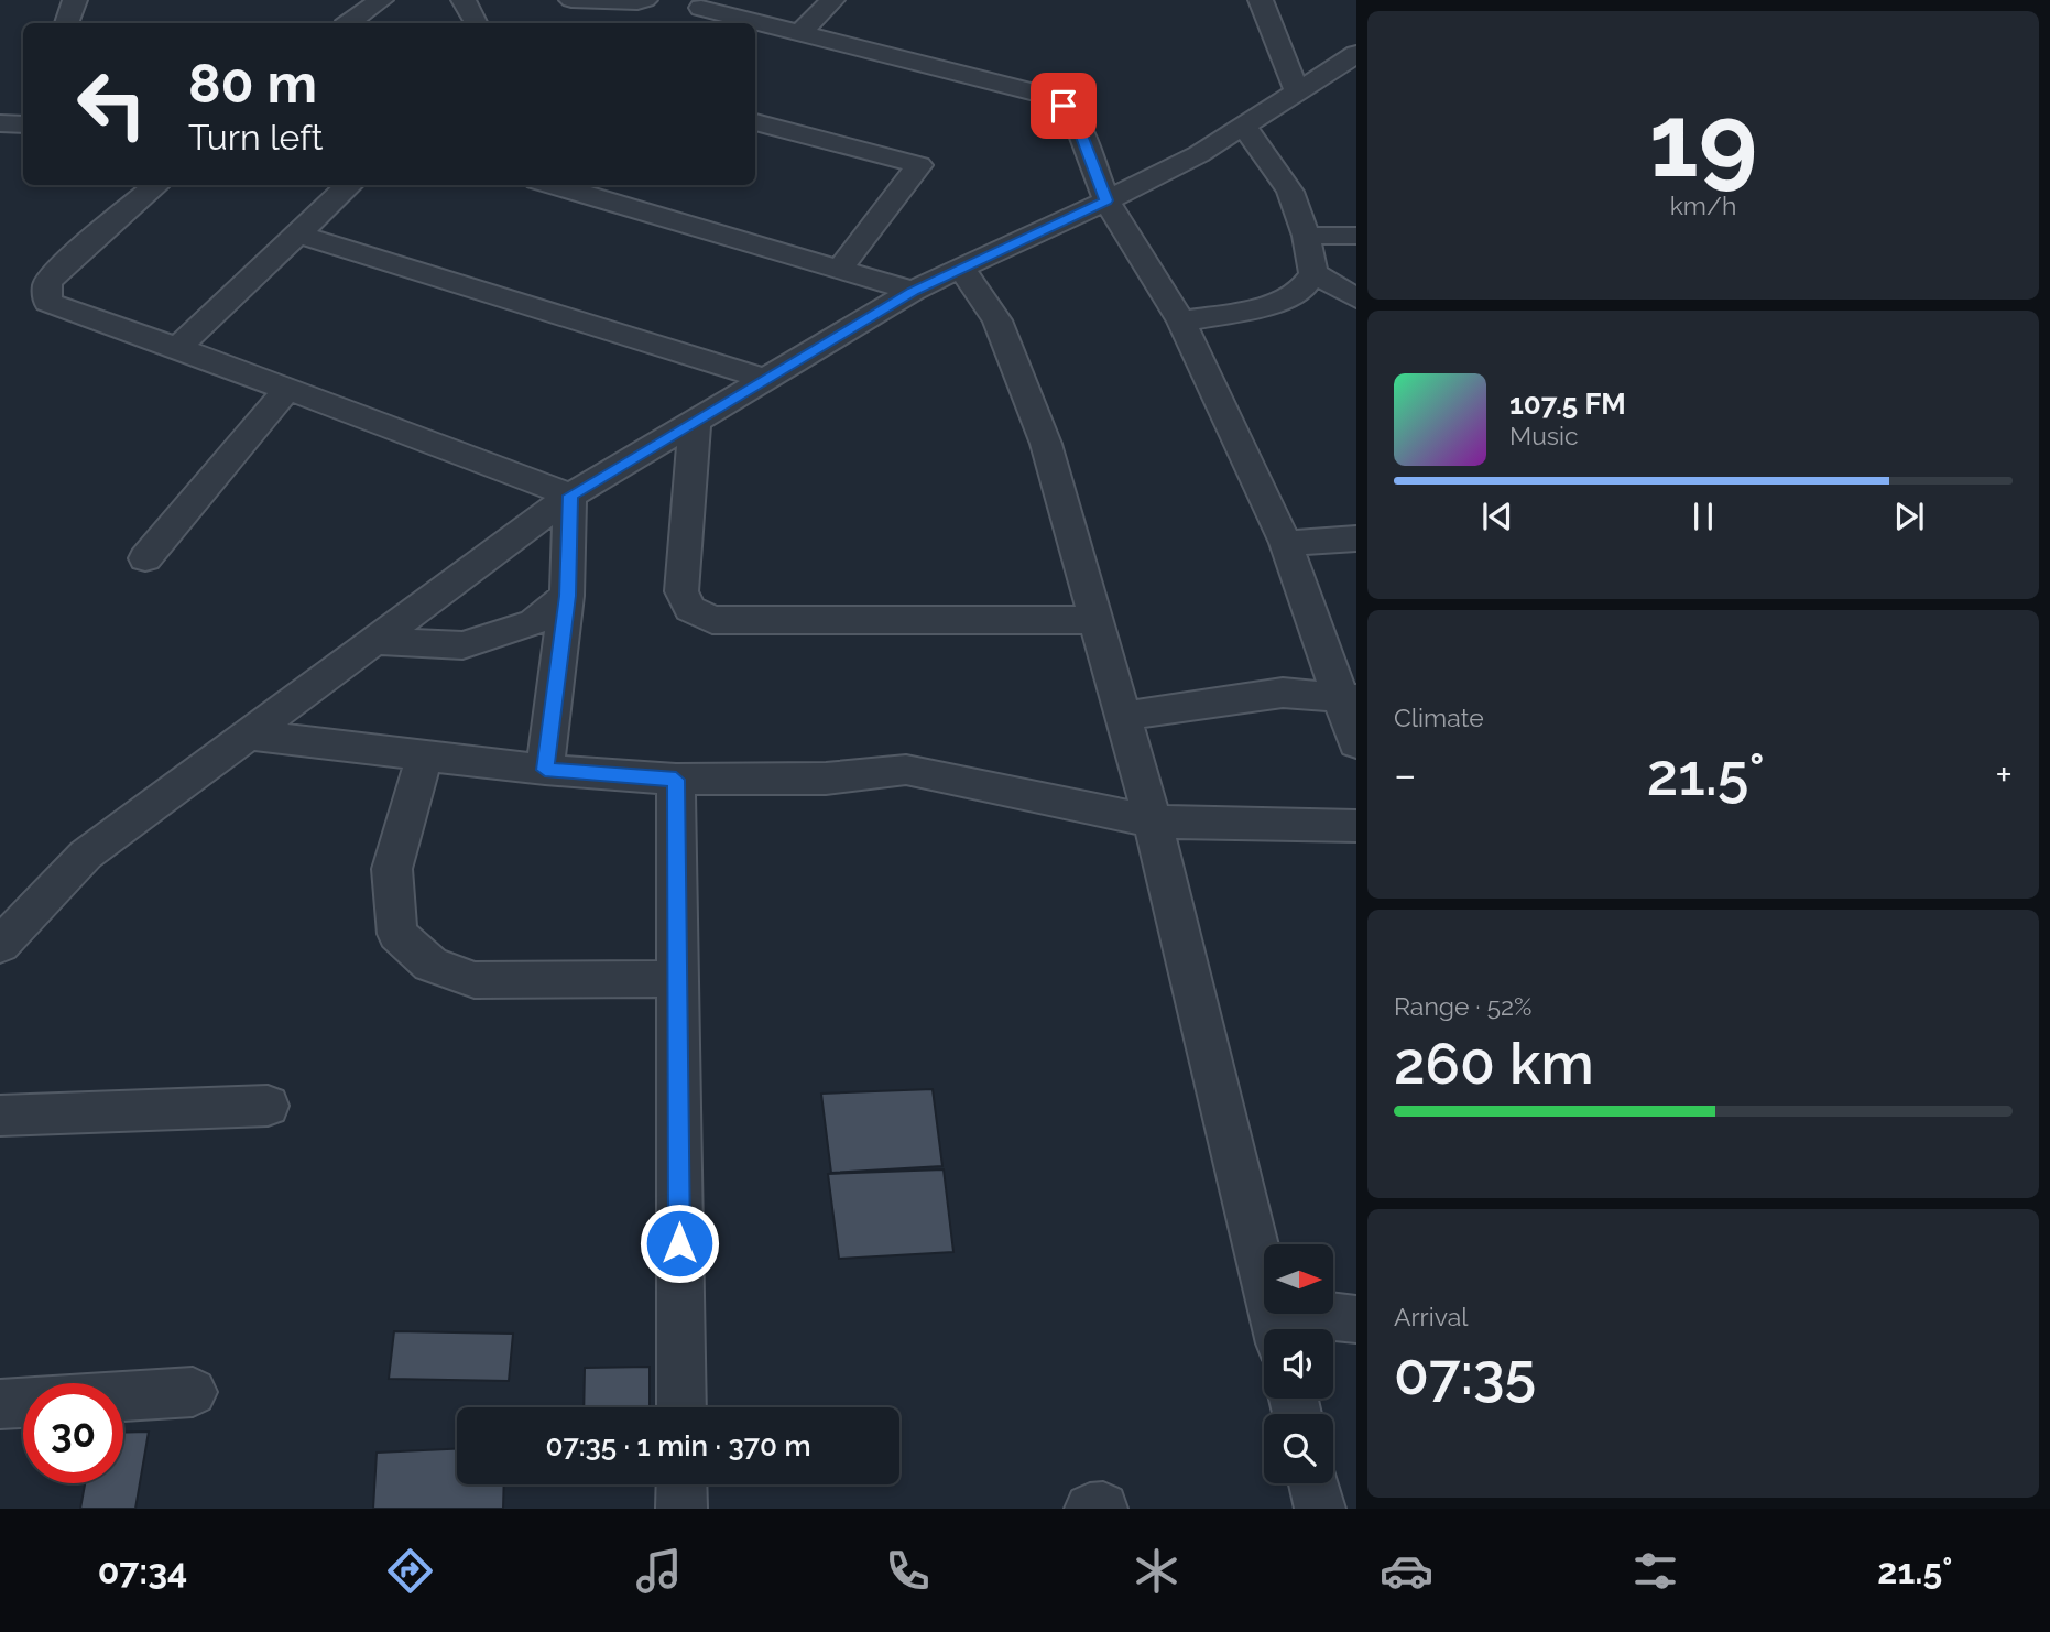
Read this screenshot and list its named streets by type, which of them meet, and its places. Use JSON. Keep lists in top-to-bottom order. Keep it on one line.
{"north":"right","page":{"tile":[["19","km/h"],"Climate",["Range · 52%","260 km"],["Arrival","07:35"]],"turn":["80 m","Turn left"],"song":["107.5 FM","Music"],"heat":["−","21.5°","+"],"limit":"30","trip":"07:35 · 1 min · 370 m","tabs":["07:34","21.5°"]}}
